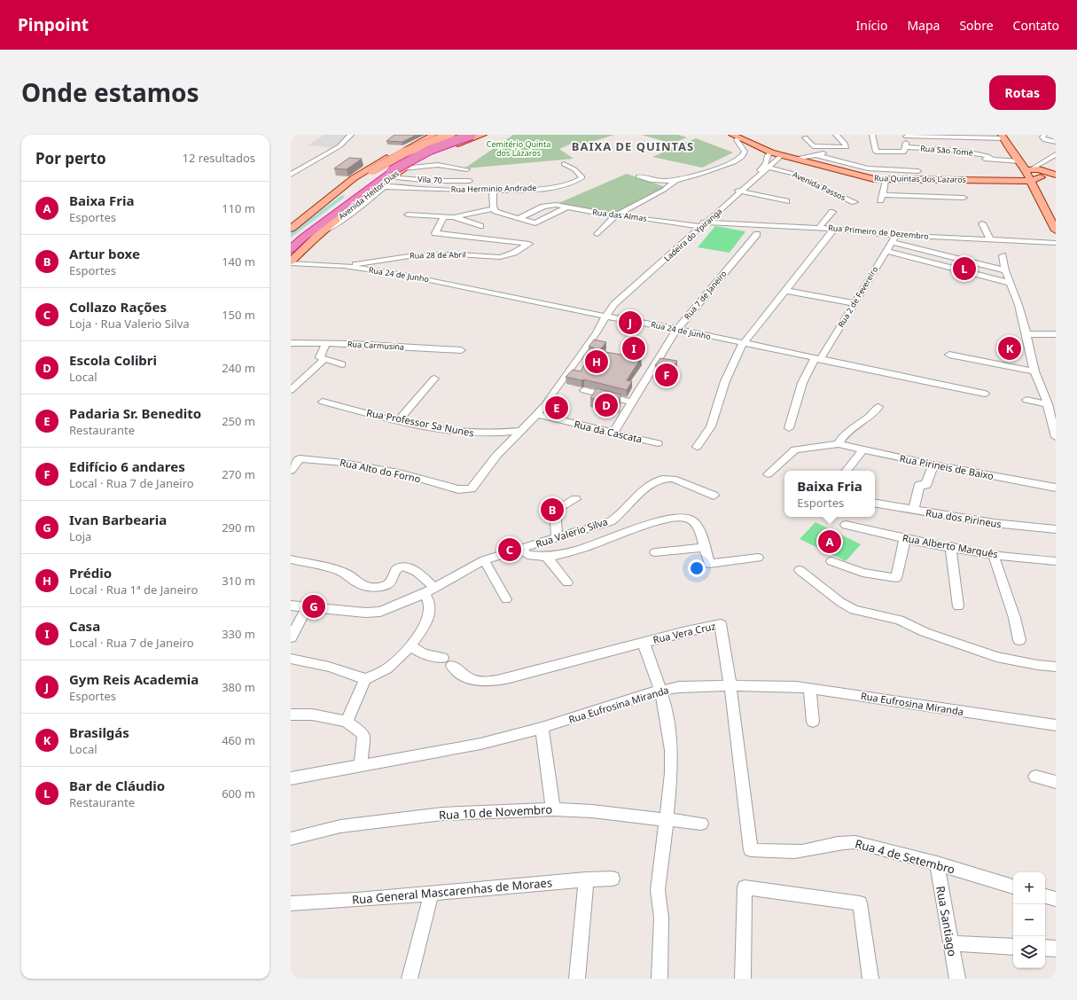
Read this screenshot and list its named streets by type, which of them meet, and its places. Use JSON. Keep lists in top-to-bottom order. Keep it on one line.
{"streets":{"main road":["Rua Quintas dos Lazaros","Avenida Heitor Dias"],"street":["Rua Sāo Tomé","Vila 70","Avenida Passos","Rua Herminio Andrade","Rua das Almas","Rua Primeiro de Dezembro","Ladeira do Ypiranga","Rua 28 de Abril","Rua 24 de Junho","Rua 7 de Janeiro","Rua 2 de Fevereiro","Rua Carmusina","Rua Professor Sa Nunes","Rua da Cascata","Rua Pirineis de Baixo","Rua Alto do Forno","Rua dos Pirineus","Rua Valerio Silva","Rua Alberto Marquês","Rua Vera Cruz","Rua Eufrosina Miranda","Rua 10 de Novembro","Rua 4 de Setembro","Rua General Mascarenhas de Moraes","Rua Santiago"]},"crossings":[["Rua Quintas dos Lazaros","Ladeira do Ypiranga"],["Vila 70","Avenida Heitor Dias"],["Avenida Passos","Ladeira do Ypiranga"],["Rua Herminio Andrade","Avenida Heitor Dias"],["Avenida Heitor Dias","Rua 24 de Junho"],["Rua das Almas","Rua Primeiro de Dezembro"],["Rua das Almas","Ladeira do Ypiranga"],["Rua Primeiro de Dezembro","Ladeira do Ypiranga"],["Rua Primeiro de Dezembro","Rua 2 de Fevereiro"],["Ladeira do Ypiranga","Rua 24 de Junho"],["Ladeira do Ypiranga","Rua Professor Sa Nunes"],["Ladeira do Ypiranga","Rua da Cascata"],["Ladeira do Ypiranga","Rua Alto do Forno"],["Rua 28 de Abril","Rua 24 de Junho"],["Rua 24 de Junho","Rua 7 de Janeiro"],["Rua 24 de Junho","Rua 2 de Fevereiro"],["Rua 7 de Janeiro","Rua da Cascata"],["Rua Vera Cruz","Rua Eufrosina Miranda"],["Rua Vera Cruz","Rua 4 de Setembro"],["Rua 4 de Setembro","Rua Santiago"]],"districts":["BAIXA DE QUINTAS"],"parks":["Cemitério Quinta dos Lázaros"],"page":{"header":"Pinpoint","nav":["Início","Mapa","Sobre","Contato"],"title":"Onde estamos","buttons":"Rotas","heading":["Por perto","12 resultados"],"list":[{"mark":"A","name":"Baixa Fria","note":"Esportes","value":"110 m"},{"mark":"B","name":"Artur boxe","note":"Esportes","value":"140 m"},{"mark":"C","name":"Collazo Rações","note":"Loja · Rua Valerio Silva","value":"150 m"},{"mark":"D","name":"Escola Colibri","note":"Local","value":"240 m"},{"mark":"E","name":"Padaria Sr. Benedito","note":"Restaurante","value":"250 m"},{"mark":"F","name":"Edifício 6 andares","note":"Local · Rua 7 de Janeiro","value":"270 m"},{"mark":"G","name":"Ivan Barbearia","note":"Loja","value":"290 m"},{"mark":"H","name":"Prédio","note":"Local · Rua 1ª de Janeiro","value":"310 m"},{"mark":"I","name":"Casa","note":"Local · Rua 7 de Janeiro","value":"330 m"},{"mark":"J","name":"Gym Reis Academia","note":"Esportes","value":"380 m"},{"mark":"K","name":"Brasilgás","note":"Local","value":"460 m"},{"mark":"L","name":"Bar de Cláudio","note":"Restaurante","value":"600 m"}],"pins":["L","J","I","K","H","F","D","E","B","A","C","G"],"popup":["Baixa Fria","Esportes"],"map_buttons":["+","−"]}}
